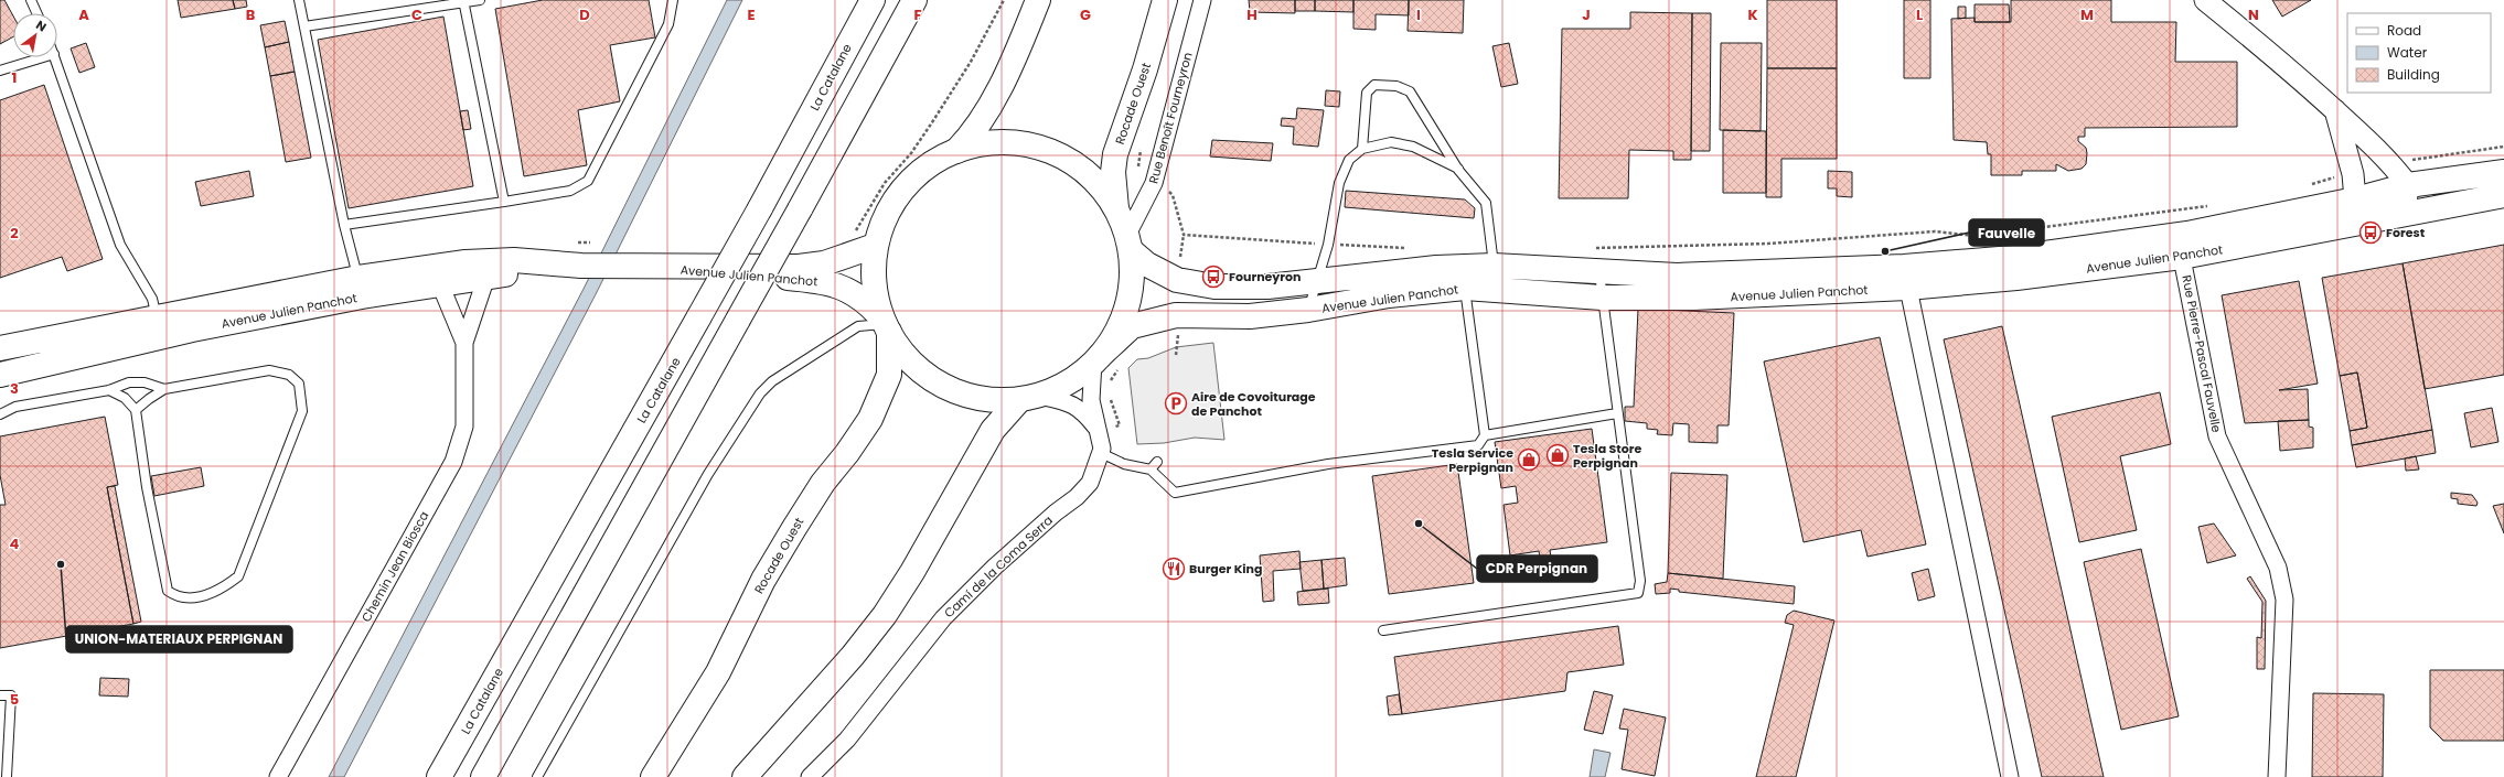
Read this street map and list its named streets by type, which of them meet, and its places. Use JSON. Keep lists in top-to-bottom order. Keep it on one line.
{"streets":{"main road":["La Catalane","Rocade Ouest","Avenue Julien Panchot"],"street":["Rue Benoît Fourneyron","Rue Pierre-Pascal Fauvelle","Chemin Jean Biosca","Camí de la Coma Serra"]},"crossings":[["Rocade Ouest","Avenue Julien Panchot"],["Rue Benoît Fourneyron","Avenue Julien Panchot"],["Avenue Julien Panchot","Rue Pierre-Pascal Fauvelle"],["Avenue Julien Panchot","Chemin Jean Biosca"],["Avenue Julien Panchot","Camí de la Coma Serra"]],"places":{"bus stop":["Forest","Fourneyron"],"other":["Fauvelle","CDR Perpignan","UNION-MATERIAUX PERPIGNAN"],"parking":["Aire de Covoiturage de Panchot"],"shop":["Tesla Store Perpignan","Tesla Service Perpignan"],"restaurant":["Burger King"]},"legend":["Road","Water","Building"],"north":"top right","grid":{"columns":["A","B","C","D","E","F","G","H","I","J","K","L","M","N"],"rows":["1","2","3","4","5"]}}
